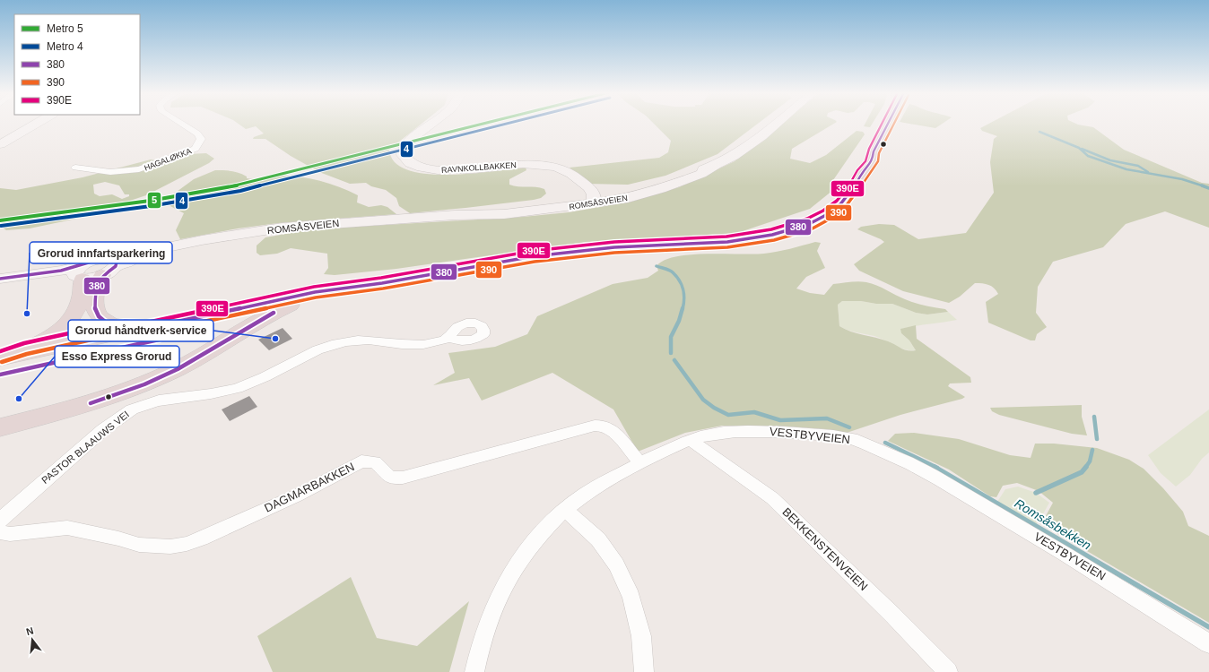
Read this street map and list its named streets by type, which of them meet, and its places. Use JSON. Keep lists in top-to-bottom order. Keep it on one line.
{"streets":{"street":["HAGALØKKA","RAVNKOLLBAKKEN","ROMSÅSVEIEN","VESTBYVEIEN","PASTOR BLAAUWS VEI","DAGMARBAKKEN","BEKKENSTENVEIEN"]},"crossings":[["RAVNKOLLBAKKEN","ROMSÅSVEIEN"],["VESTBYVEIEN","DAGMARBAKKEN"],["VESTBYVEIEN","BEKKENSTENVEIEN"]],"water":["Romsåsbekken"],"places":["Grorud innfartsparkering","Grorud håndtverk-service","Esso Express Grorud"],"lines":["metro line 5","metro line 4","transit line 380","transit line 390","transit line 390E"],"legend":["Metro 5","Metro 4","380","390","390E"],"north":"top"}
